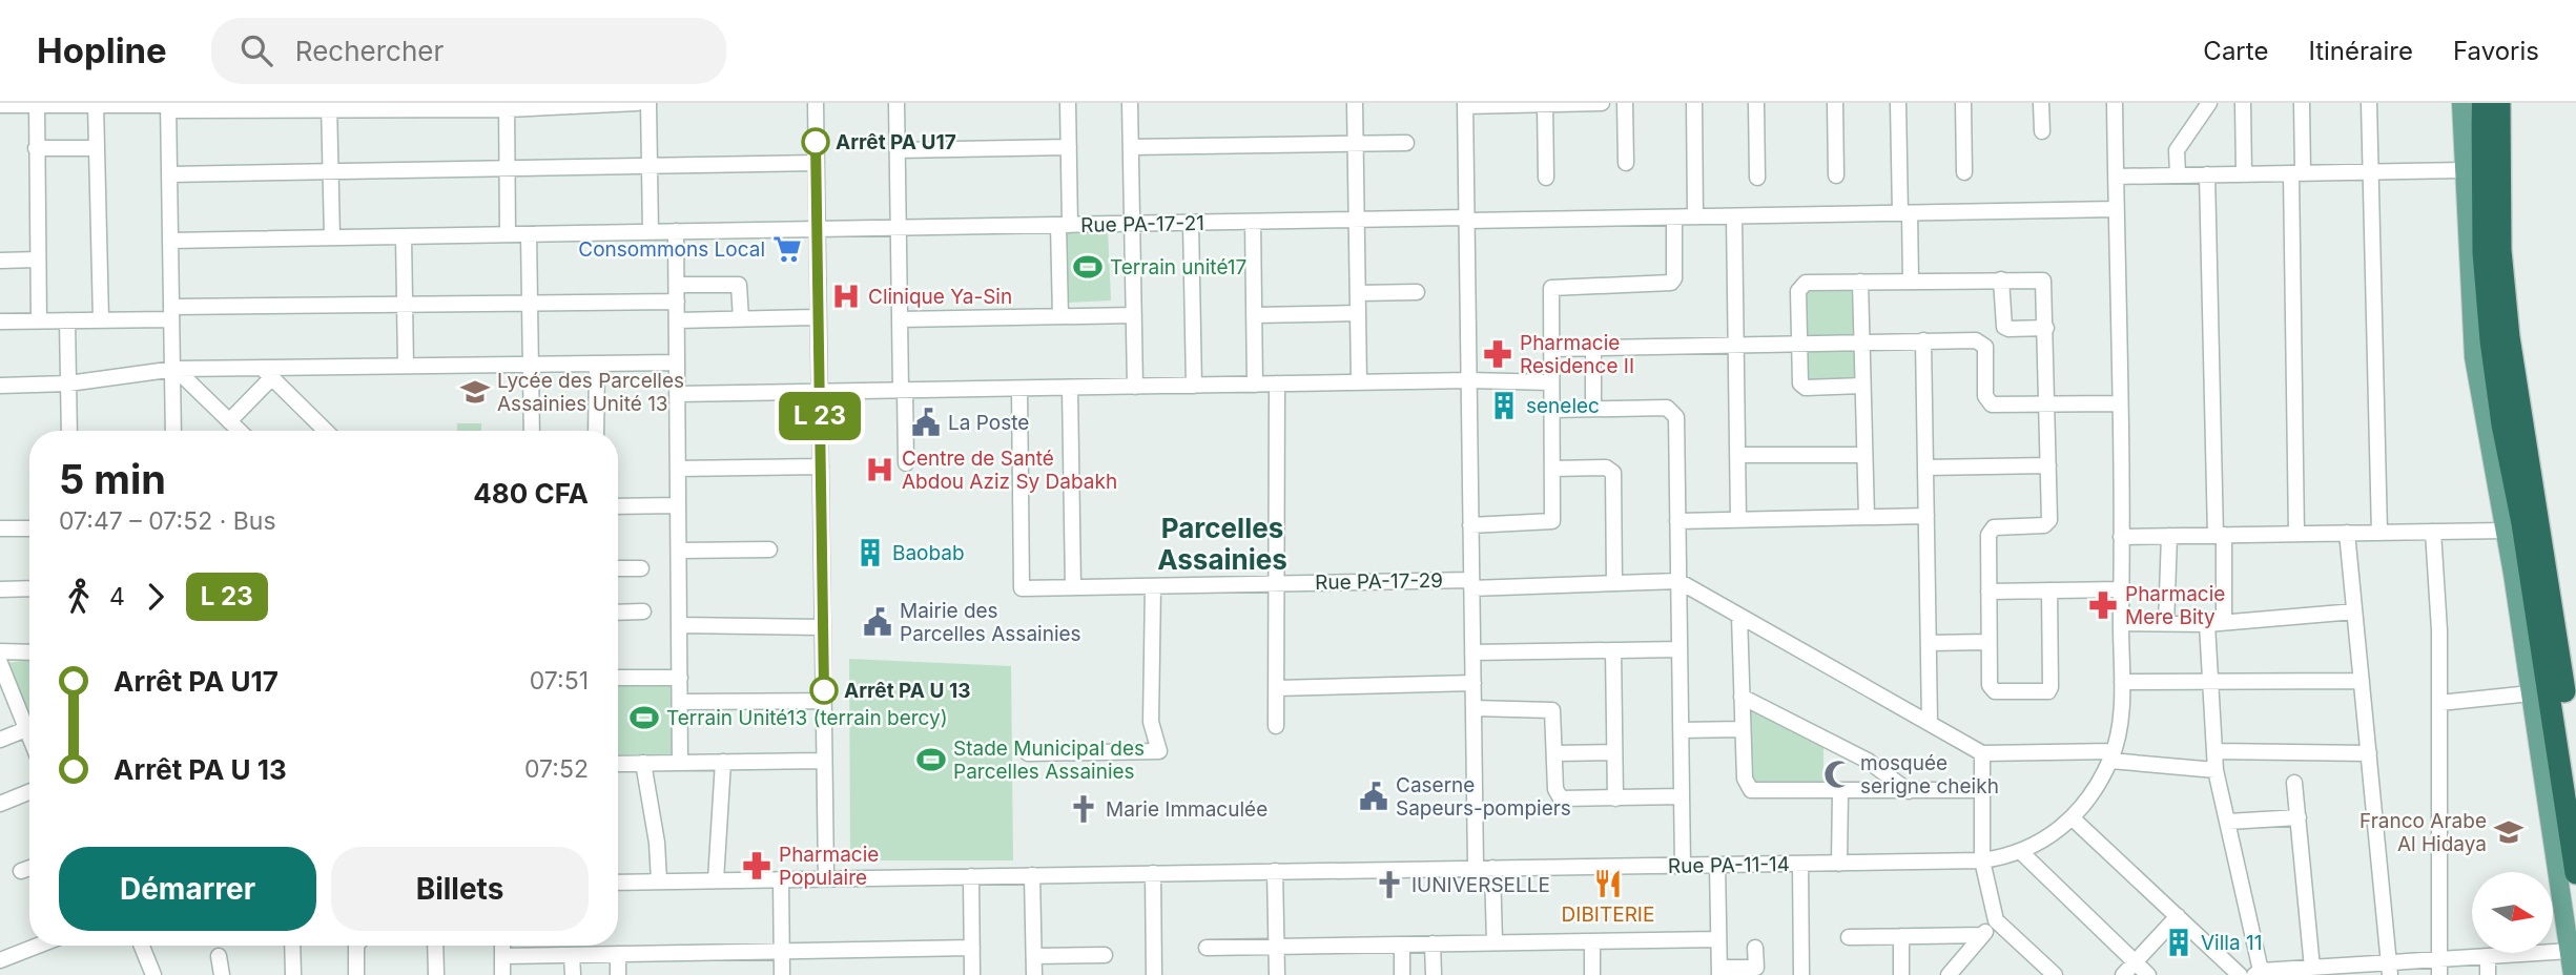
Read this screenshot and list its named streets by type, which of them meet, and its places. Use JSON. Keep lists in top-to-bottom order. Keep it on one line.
{"streets":{"street":["Rue PA-17-21","Rue PA-17-29","Rue PA-11-14"]},"districts":["Parcelles Assainies"],"places":{"other":["Arrêt PA U17","Arrêt PA U 13"],"supermarket":["Consommons Local"],"sports":["Terrain unité17","Terrain Unité13 (terrain bercy)","Stade Municipal des Parcelles Assainies"],"hospital":["Clinique Ya-Sin","Centre de Santé Abdou Aziz Sy Dabakh"],"pharmacy":["Pharmacie Residence II","Pharmacie Mere Bity","Pharmacie Populaire"],"school or university":["Lycée des Parcelles Assainies Unité 13","Franco Arabe Al Hidaya"],"building":["senelec","Baobab","Villa 11"],"public building":["La Poste","Mairie des Parcelles Assainies","Caserne Sapeurs-pompiers"],"mosque":["mosquée serigne cheikh"],"church":["Marie Immaculée","IUNIVERSELLE"],"restaurant":["DIBITERIE"]},"north":"right","page":{"header":"Hopline","search":"Rechercher","nav":["Carte","Itinéraire","Favoris"],"on_map":"L 23","heading":["5 min","07:47 – 07:52 · Bus","480 CFA"],"legs":["4","L 23"],"list":[{"name":"Arrêt PA U17","value":"07:51"},{"name":"Arrêt PA U 13","value":"07:52"}],"buttons":["Démarrer","Billets"]}}
